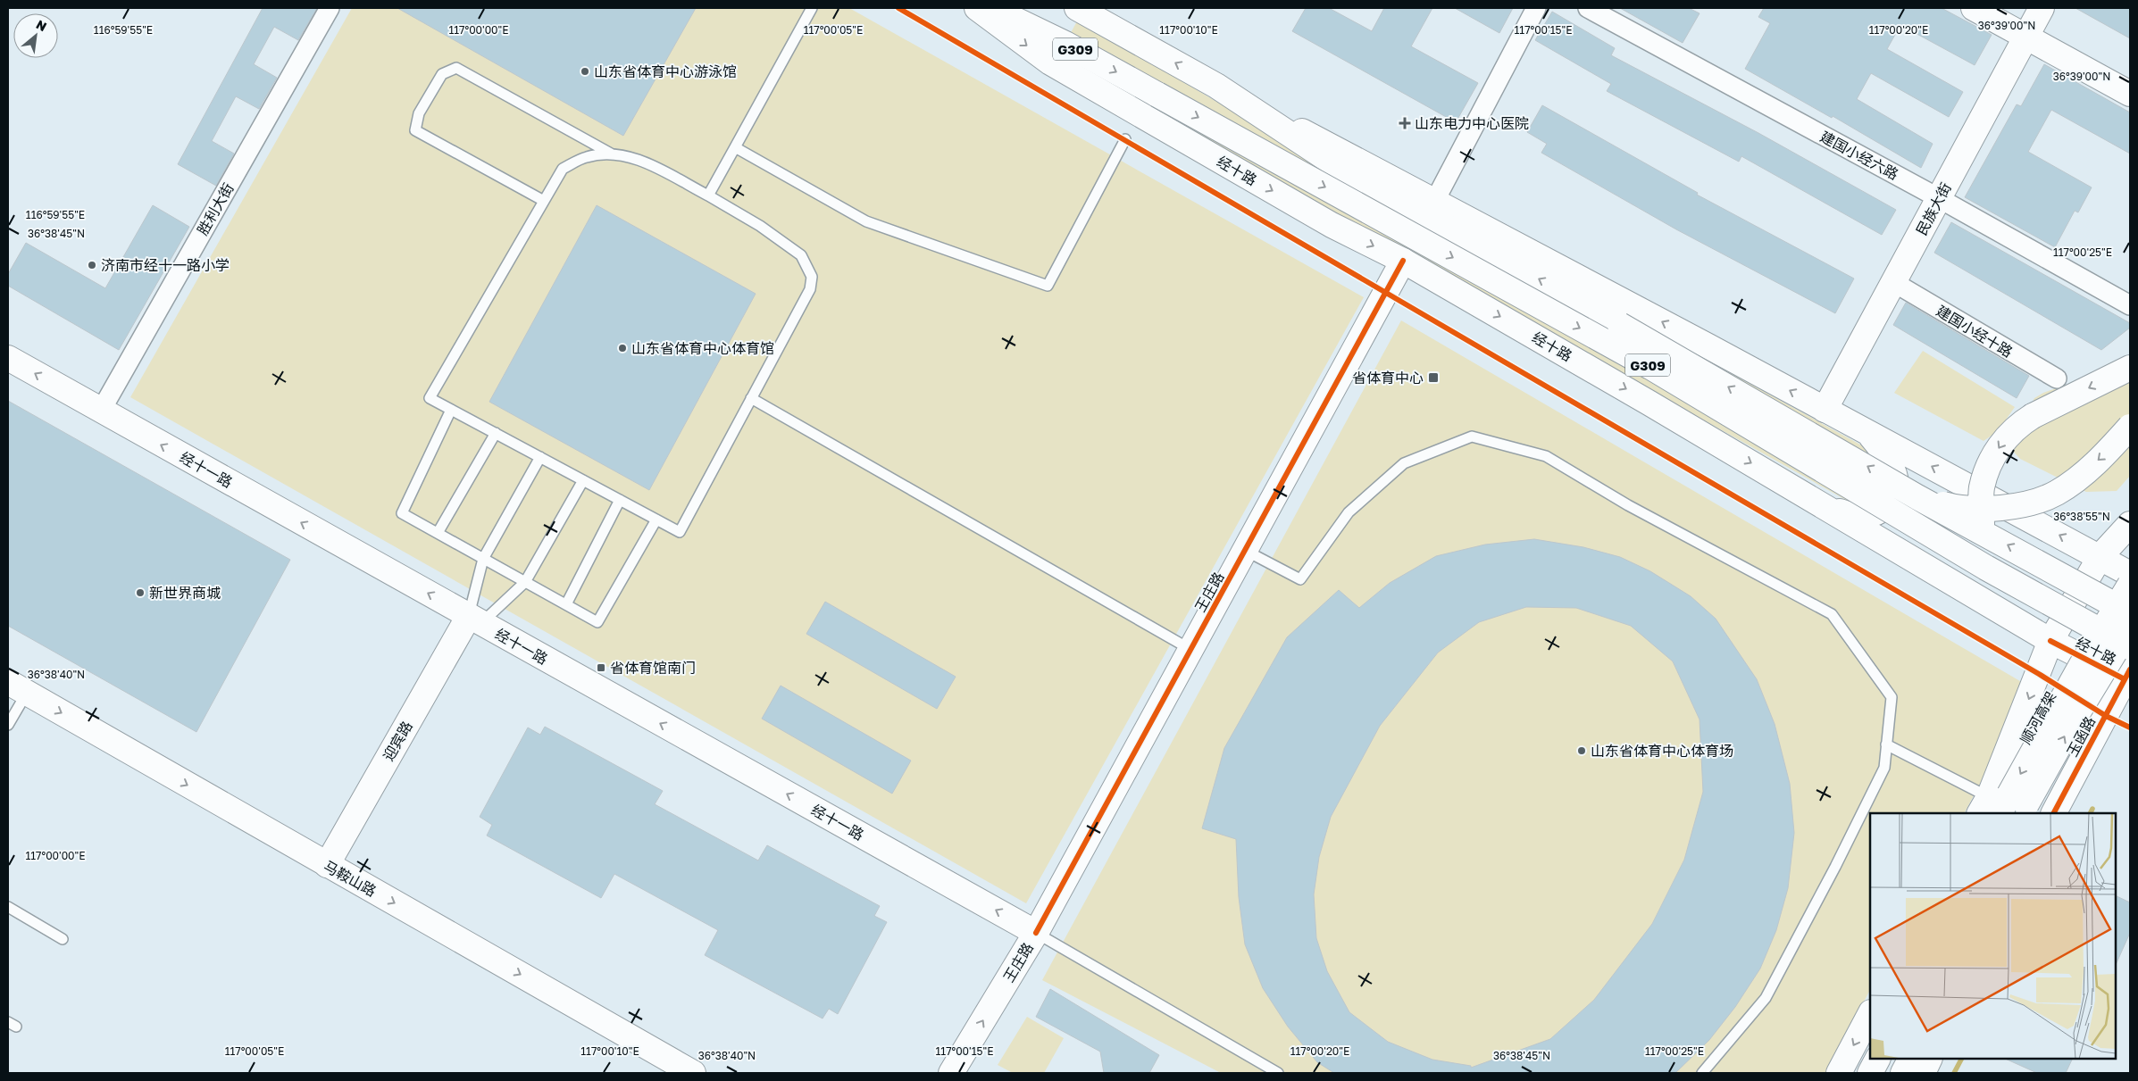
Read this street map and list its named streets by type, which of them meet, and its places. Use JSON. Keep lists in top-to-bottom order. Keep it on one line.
{"streets":{"main road":["G309","经十路","民族大街","经十一路","王庄路","顺河高架","玉函路","迎宾路","马鞍山路"],"street":["建国小经六路","胜利大街","建国小经十路"]},"crossings":[["建国小经六路","民族大街"],["经十路","王庄路"],["经十路","玉函路"],["胜利大街","经十一路"],["民族大街","建国小经十路"],["经十一路","王庄路"],["经十一路","迎宾路"],["迎宾路","马鞍山路"]],"one_way":["经十一路","马鞍山路"],"places":{"other":["山东省体育中心游泳馆","济南市经十一路小学","山东省体育中心体育馆","新世界商城","山东省体育中心体育场"],"health":["山东电力中心医院"],"transit":["省体育中心","省体育馆南门"]},"north":"top right","coordinates":["36°39'00\"N","116°59'55\"E","117°00'00\"E","117°00'05\"E","117°00'10\"E","117°00'15\"E","117°00'20\"E","36°38'45\"N","117°00'25\"E","36°38'55\"N","36°38'40\"N"]}
